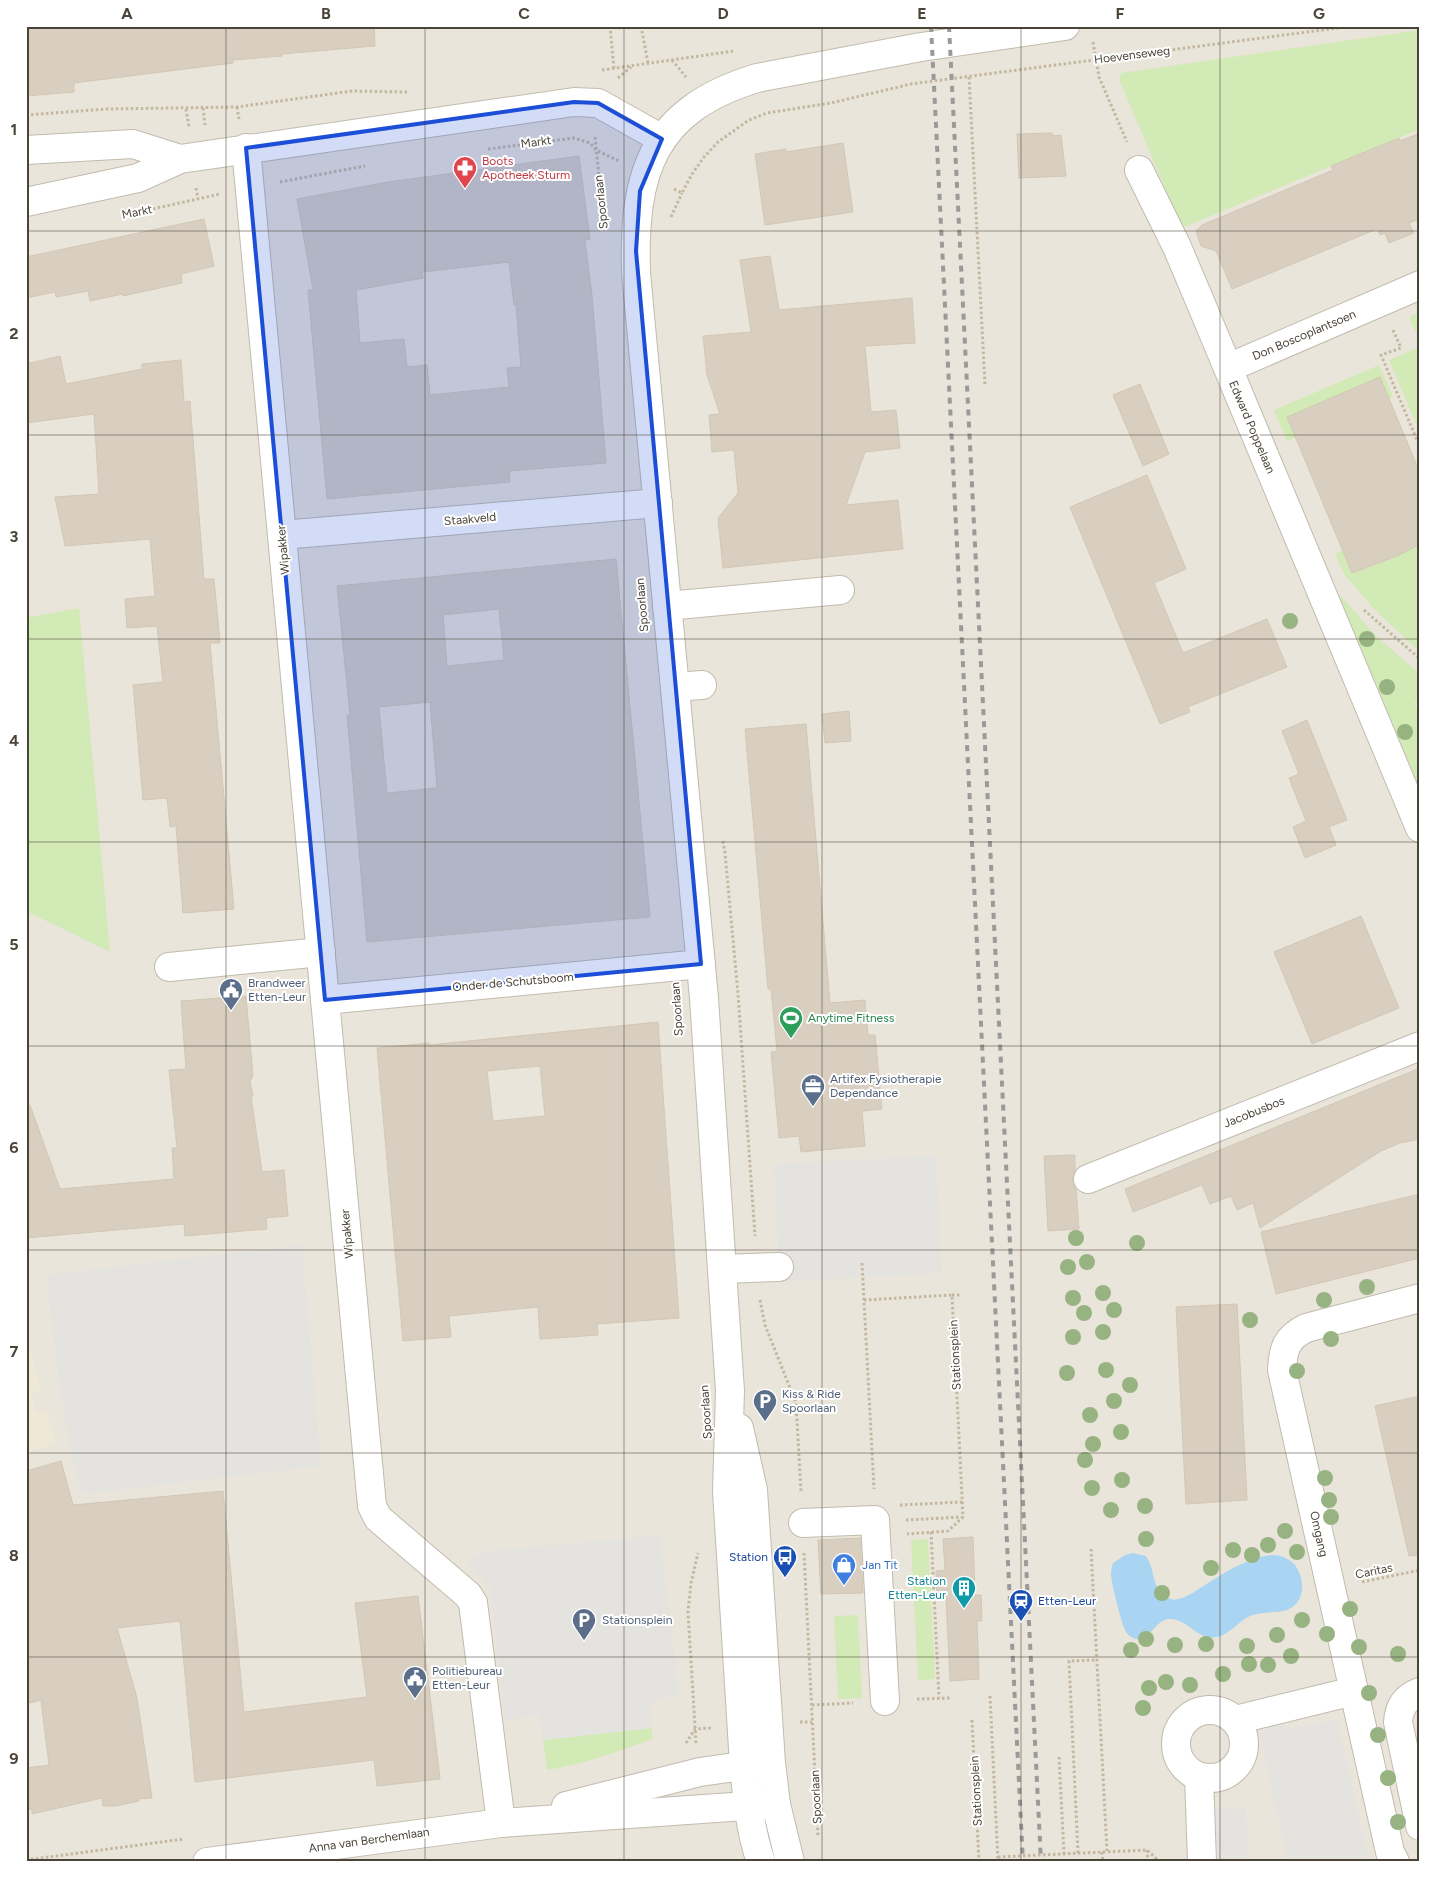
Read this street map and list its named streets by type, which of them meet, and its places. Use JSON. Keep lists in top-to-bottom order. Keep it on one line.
{"streets":{"street":["Spoorlaan","Don Boscoplantsoen","Edward Poppelaan","Staakveld","Wipakker","Onder de Schutsboom","Jacobusbos","Omgang","Anna van Berchemlaan"],"path":["Hoevenseweg","Markt","Stationsplein","Caritas"]},"crossings":[["Hoevenseweg","Markt"],["Markt","Spoorlaan"],["Markt","Wipakker"],["Spoorlaan","Staakveld"],["Spoorlaan","Onder de Schutsboom"],["Don Boscoplantsoen","Edward Poppelaan"],["Staakveld","Wipakker"],["Wipakker","Onder de Schutsboom"],["Wipakker","Anna van Berchemlaan"],["Omgang","Caritas"]],"places":{"pharmacy":["Boots Apotheek Sturm"],"public building":["Brandweer Etten-Leur","Politiebureau Etten-Leur"],"sports":["Anytime Fitness"],"office":["Artifex Fysiotherapie Dependance"],"parking":["Kiss & Ride Spoorlaan","Stationsplein"],"bus stop":["Station"],"shop":["Jan Tit"],"building":["Station Etten-Leur"],"station":["Etten-Leur"]},"grid":{"columns":["A","B","C","D","E","F","G"],"rows":["1","2","3","4","5","6","7","8","9"]}}
